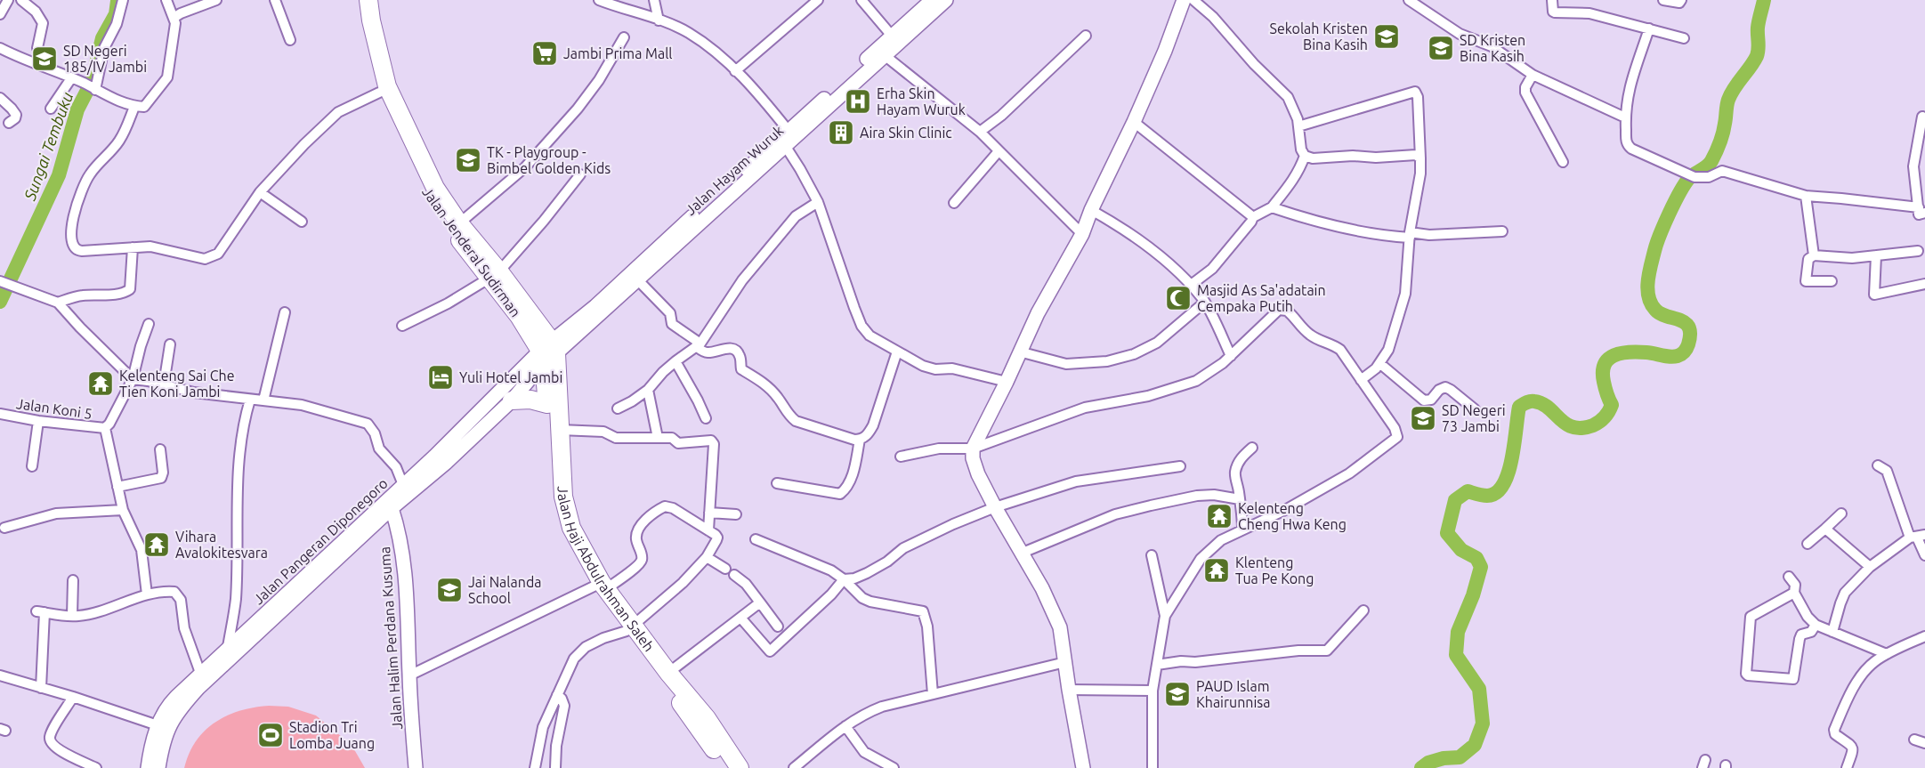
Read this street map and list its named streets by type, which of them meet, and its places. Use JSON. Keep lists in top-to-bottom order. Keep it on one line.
{"streets":{"highway":["Jalan Jenderal Sudirman","Jalan Haji Abdulrahman Saleh"],"main road":["Jalan Hayam Wuruk","Jalan Pangeran Diponegoro","Jalan Halim Perdana Kusuma"],"street":["Jalan Koni 5"]},"crossings":[["Jalan Hayam Wuruk","Jalan Jenderal Sudirman"],["Jalan Hayam Wuruk","Jalan Pangeran Diponegoro"],["Jalan Hayam Wuruk","Jalan Haji Abdulrahman Saleh"],["Jalan Jenderal Sudirman","Jalan Pangeran Diponegoro"],["Jalan Jenderal Sudirman","Jalan Haji Abdulrahman Saleh"],["Jalan Pangeran Diponegoro","Jalan Haji Abdulrahman Saleh"],["Jalan Pangeran Diponegoro","Jalan Halim Perdana Kusuma"]],"water":["Sungai Tembuku"],"places":{"school or university":["Sekolah Kristen Bina Kasih","SD Kristen Bina Kasih","SD Negeri 185/IV Jambi","TK - Playgroup - Bimbel Golden Kids","SD Negeri 73 Jambi","Jai Nalanda School","PAUD Islam Khairunnisa"],"supermarket":["Jambi Prima Mall"],"hospital":["Erha Skin Hayam Wuruk"],"building":["Aira Skin Clinic"],"mosque":["Masjid As Sa'adatain Cempaka Putih"],"hotel":["Yuli Hotel Jambi"],"temple":["Kelenteng Sai Che Tien Koni Jambi","Kelenteng Cheng Hwa Keng","Vihara Avalokitesvara","Klenteng Tua Pe Kong"],"sports":["Stadion Tri Lomba Juang"]}}
